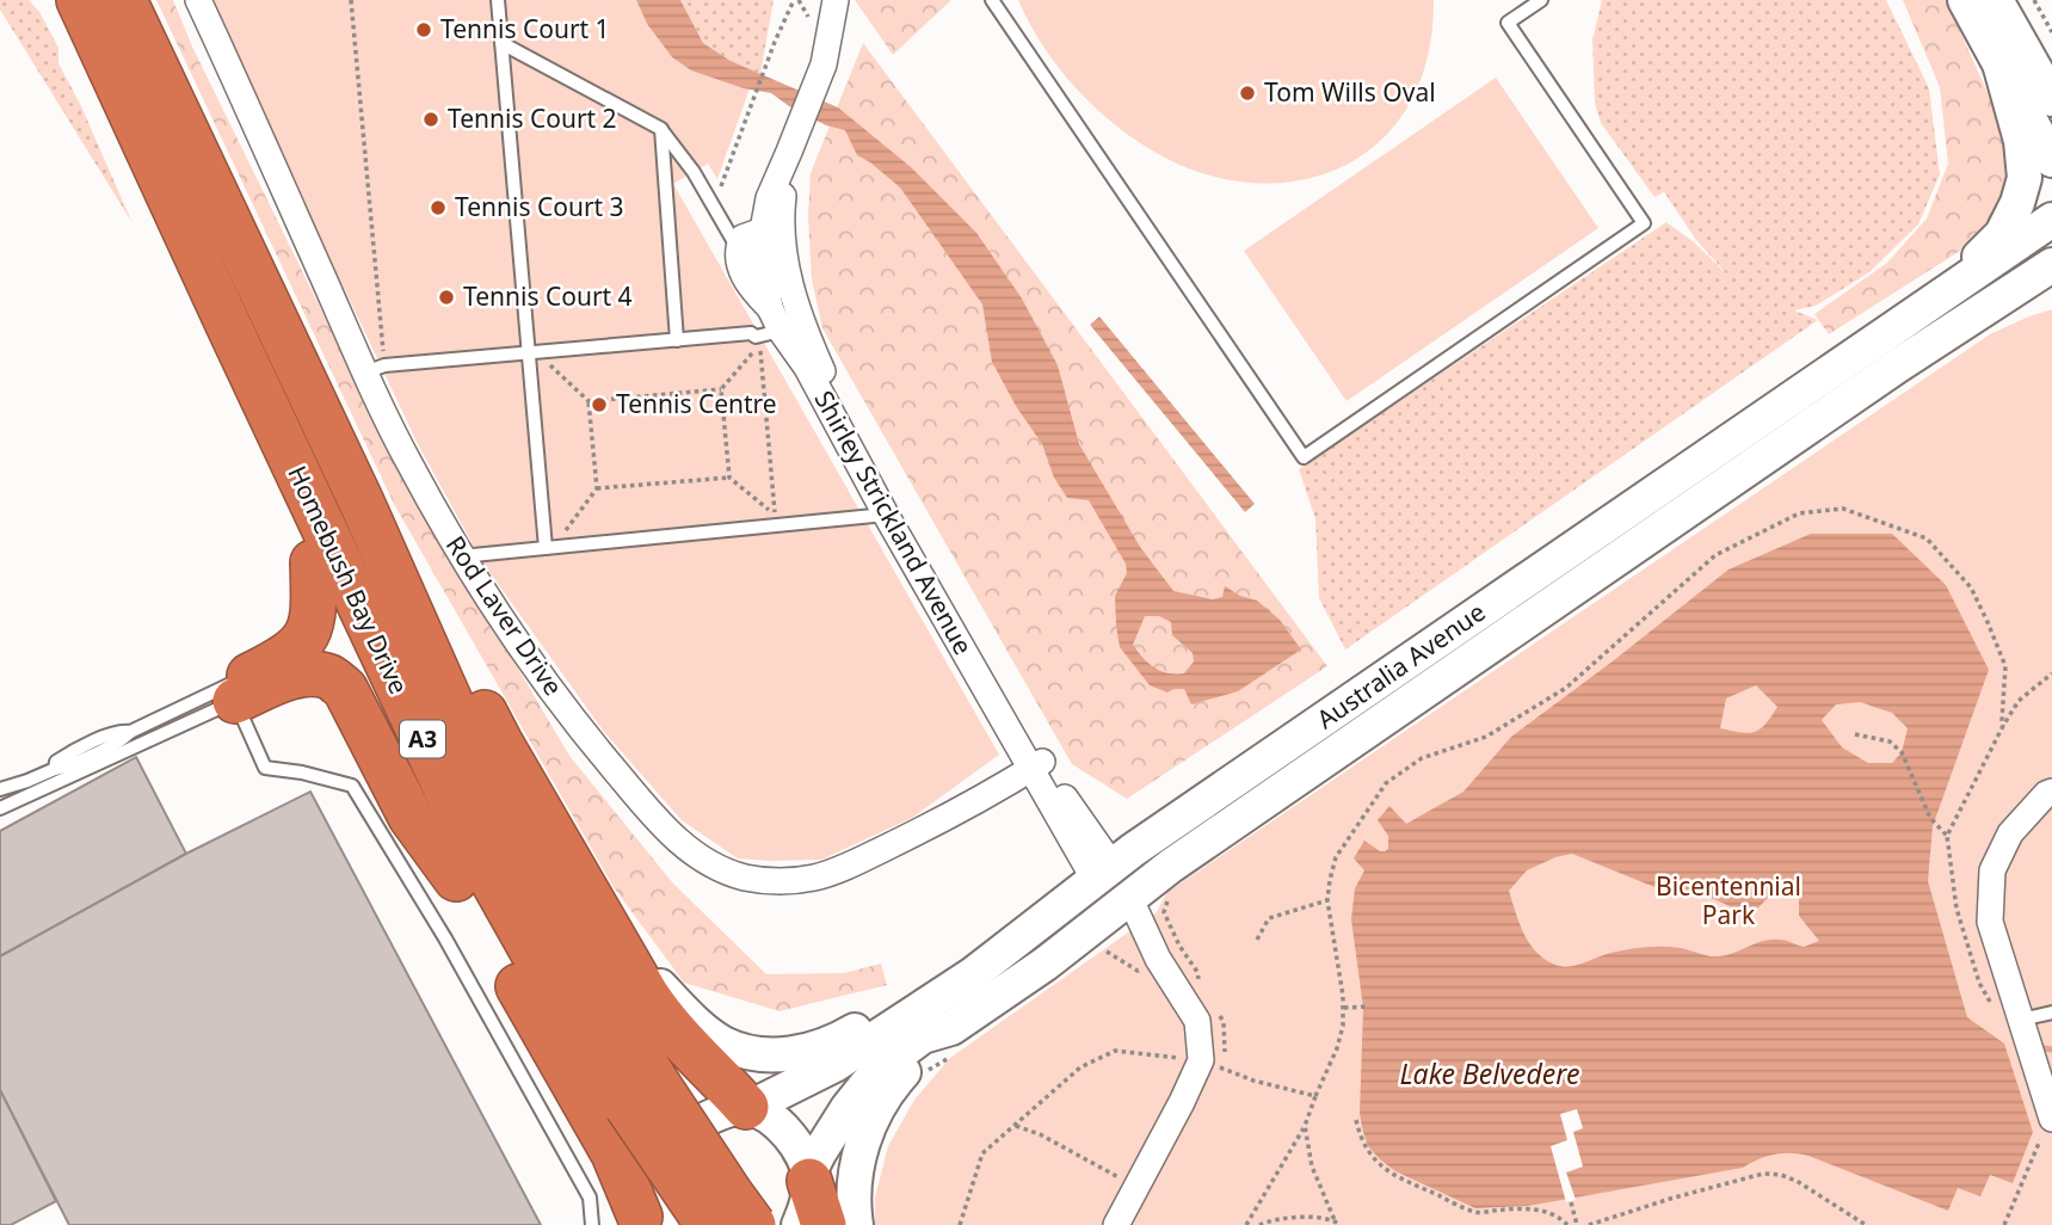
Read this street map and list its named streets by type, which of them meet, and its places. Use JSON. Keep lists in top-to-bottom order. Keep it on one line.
{"streets":{"highway":["Homebush Bay Drive","A3"],"main road":["Australia Avenue"],"street":["Shirley Strickland Avenue","Rod Laver Drive"]},"crossings":[["Shirley Strickland Avenue","Rod Laver Drive"],["Shirley Strickland Avenue","Australia Avenue"]],"water":["Lake Belvedere"],"parks":["Bicentennial Park"],"places":["Tennis Court 1","Tom Wills Oval","Tennis Court 2","Tennis Court 3","Tennis Court 4","Tennis Centre"]}
